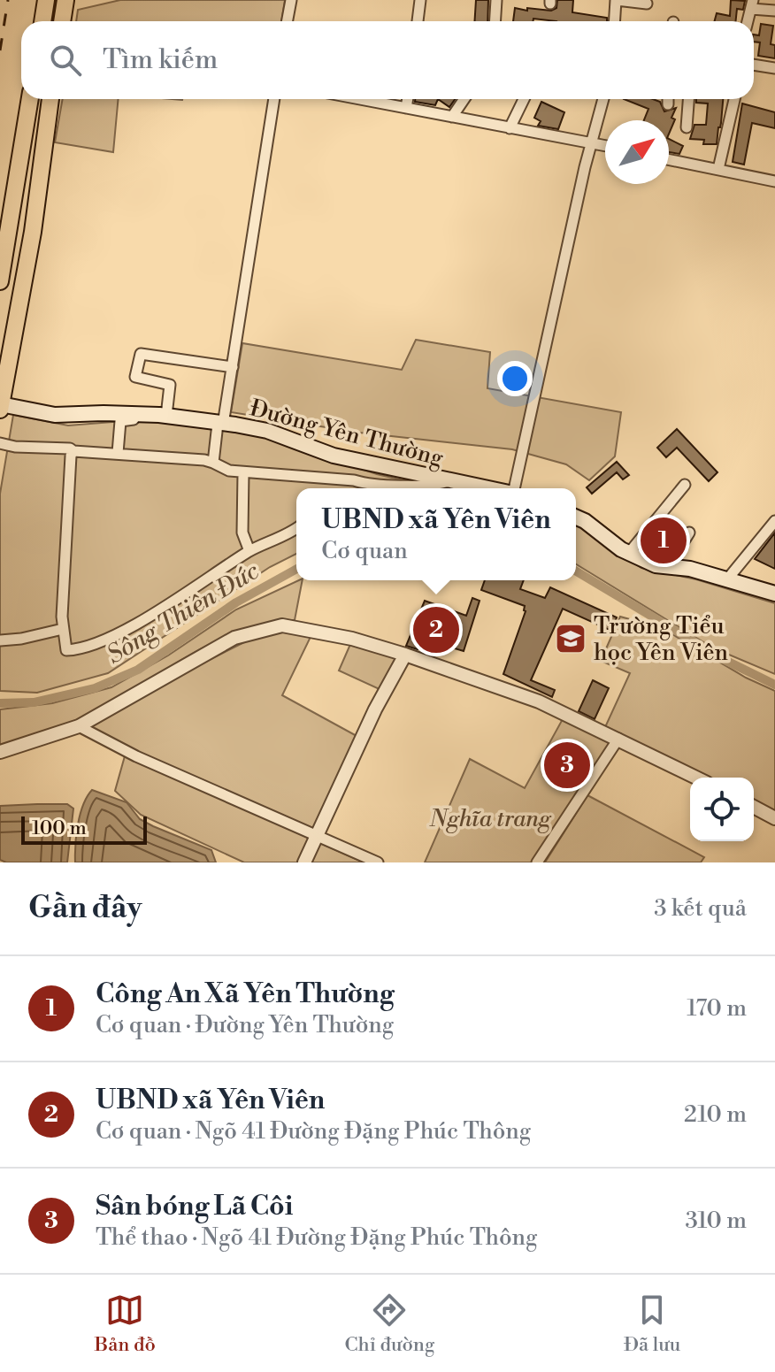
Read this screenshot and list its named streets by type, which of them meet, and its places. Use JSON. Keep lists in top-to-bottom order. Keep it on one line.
{"streets":{"main road":["Đường Yên Thường"]},"water":["Sông Thiên Đức"],"parks":["Nghĩa trang"],"places":{"school or university":["Trường Tiểu học Yên Viên"]},"scale_bar":"100 m","north":"top right","page":{"search":"Tìm kiếm","popup":["UBND xã Yên Viên","Cơ quan"],"pins":["1","2","3"],"scale":"100 m","heading":["Gần đây","3 kết quả"],"list":[{"mark":"1","name":"Công An Xã Yên Thường","note":"Cơ quan · Đường Yên Thường","value":"170 m"},{"mark":"2","name":"UBND xã Yên Viên","note":"Cơ quan · Ngõ 41 Đường Đặng Phúc Thông","value":"210 m"},{"mark":"3","name":"Sân bóng Lã Côi","note":"Thể thao · Ngõ 41 Đường Đặng Phúc Thông","value":"310 m"}],"nav":["Bản đồ","Chỉ đường","Đã lưu"]}}
